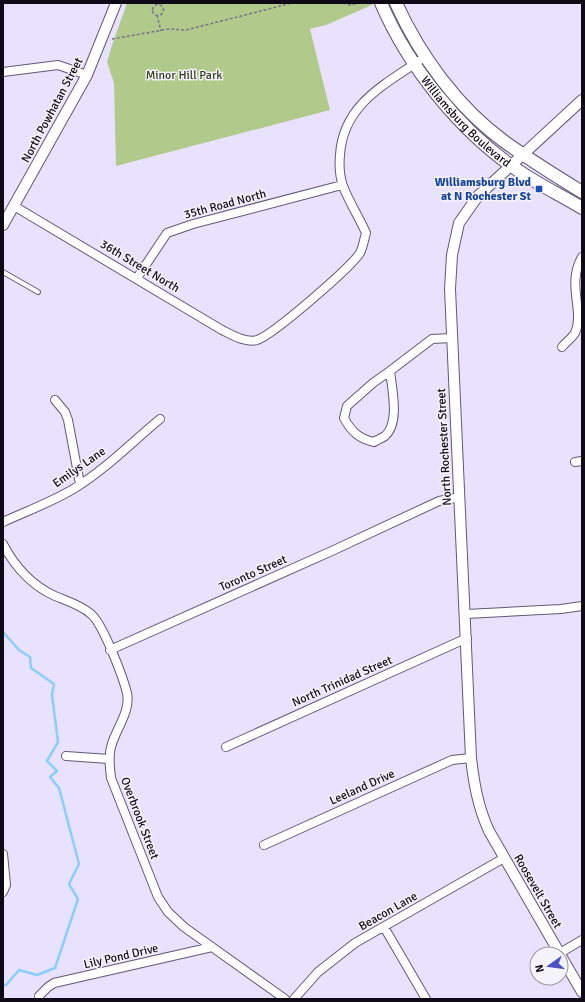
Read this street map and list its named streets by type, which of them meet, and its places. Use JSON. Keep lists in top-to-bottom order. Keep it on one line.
{"streets":{"main road":["Williamsburg Boulevard"],"street":["North Powhatan Street","35th Road North","36th Street North","North Rochester Street","Emilys Lane","Toronto Street","North Trinidad Street","Leeland Drive","Overbrook Street","Roosevelt Street","Beacon Lane","Lily Pond Drive"]},"crossings":[["North Powhatan Street","36th Street North"],["Williamsburg Boulevard","North Rochester Street"],["35th Road North","36th Street North"],["North Rochester Street","Toronto Street"],["North Rochester Street","North Trinidad Street"],["North Rochester Street","Leeland Drive"],["North Rochester Street","Roosevelt Street"],["Toronto Street","Overbrook Street"],["Overbrook Street","Lily Pond Drive"],["Roosevelt Street","Beacon Lane"]],"parks":["Minor Hill Park"],"places":{"transit":["Williamsburg Blvd at N Rochester St"]},"north":"left"}
